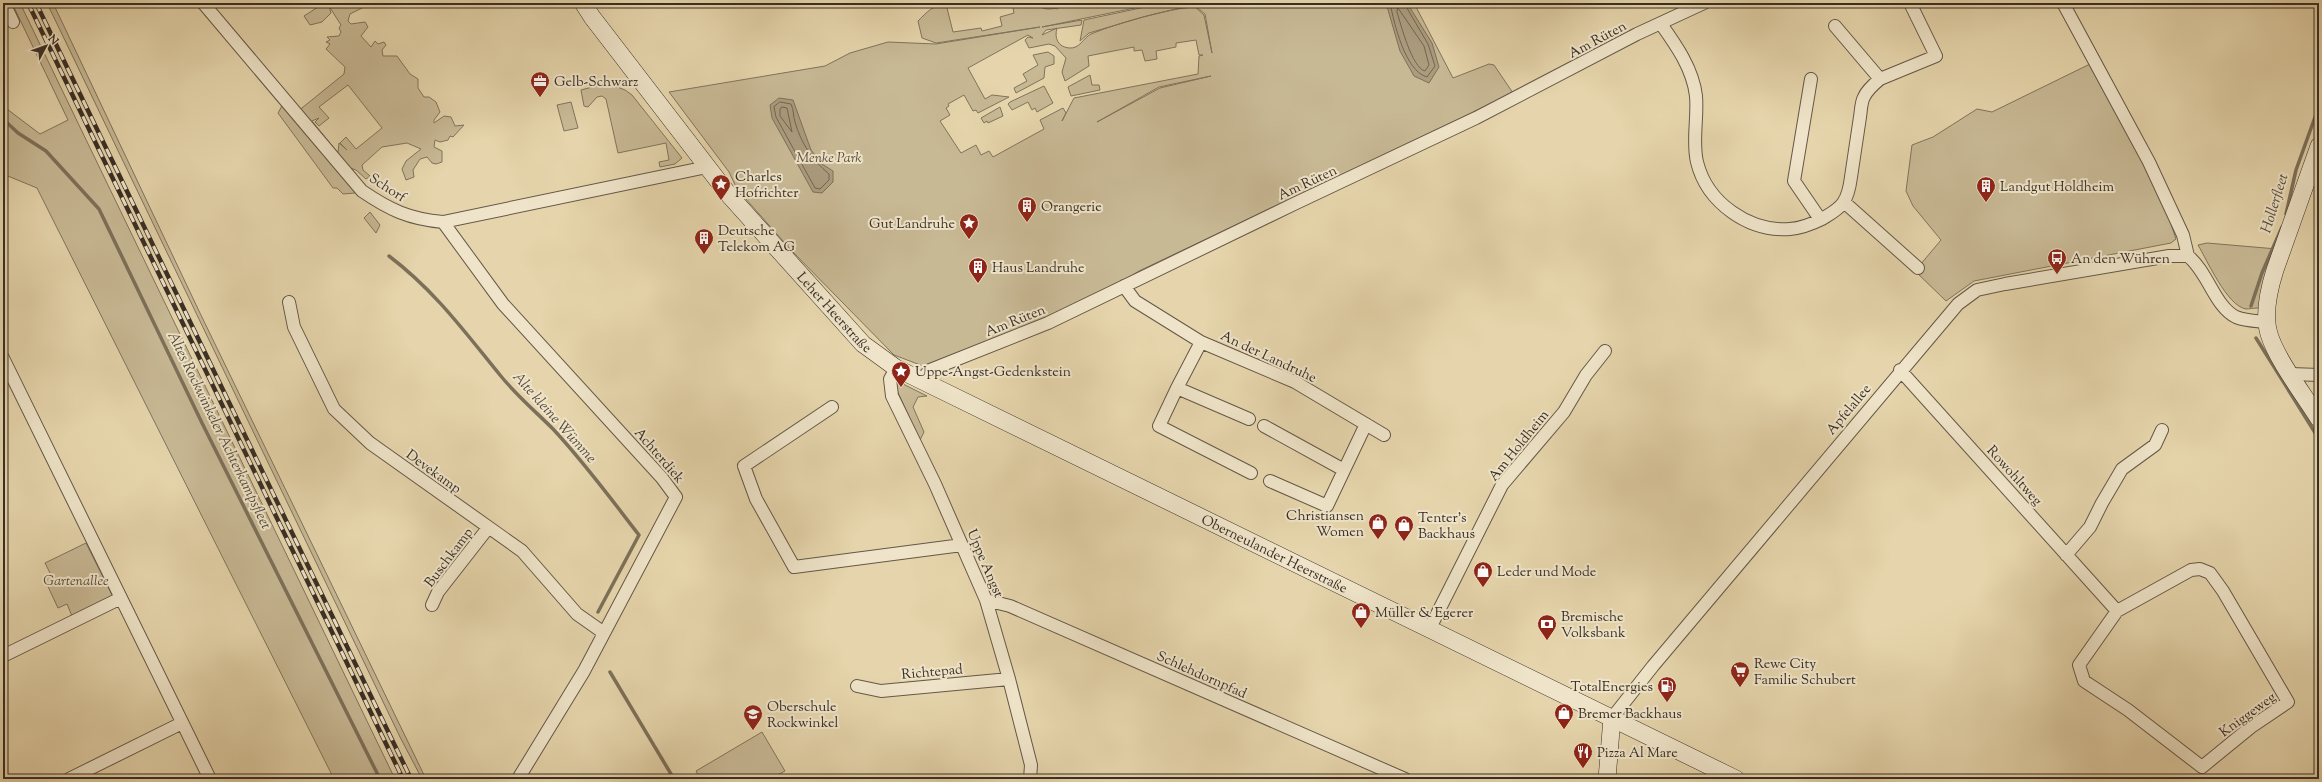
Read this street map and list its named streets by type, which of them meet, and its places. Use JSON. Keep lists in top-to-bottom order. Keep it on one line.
{"streets":{"main road":["Leher Heerstraße","Oberneulander Heerstraße"],"street":["Am Rüten","Schorf","An der Landruhe","Apfelallee","Am Holdheim","Achterdiek","Devekamp","Rowohltweg","Buschkamp","Uppe Angst","Richtepad","Schlehdornpfad","Kniggeweg"]},"crossings":[["Am Rüten","Leher Heerstraße"],["Am Rüten","An der Landruhe"],["Am Rüten","Oberneulander Heerstraße"],["Schorf","Leher Heerstraße"],["Schorf","Achterdiek"],["Leher Heerstraße","Oberneulander Heerstraße"],["Leher Heerstraße","Uppe Angst"],["Apfelallee","Rowohltweg"],["Apfelallee","Oberneulander Heerstraße"],["Am Holdheim","Oberneulander Heerstraße"],["Achterdiek","Devekamp"],["Devekamp","Buschkamp"],["Rowohltweg","Kniggeweg"],["Uppe Angst","Richtepad"],["Uppe Angst","Schlehdornpfad"]],"water":["Hollerfleet","Alte kleine Wümme","Altes Rockwinkeler Achterkampsfleet"],"parks":["Menke Park","Gartenallee"],"places":{"office":["Gelb-Schwarz"],"place":["Charles Hofrichter","Gut Landruhe","Uppe-Angst-Gedenkstein"],"building":["Landgut Holdheim","Orangerie","Deutsche Telekom AG","Haus Landruhe"],"bus stop":["An den Wühren"],"shop":["Christiansen Women","Tenter's Backhaus","Leder und Mode","Müller & Egerer","Bremer Backhaus"],"bank":["Bremische Volksbank"],"supermarket":["Rewe City Familie Schubert"],"fuel station":["TotalEnergies"],"school or university":["Oberschule Rockwinkel"],"restaurant":["Pizza Al Mare"]},"north":"top right"}
